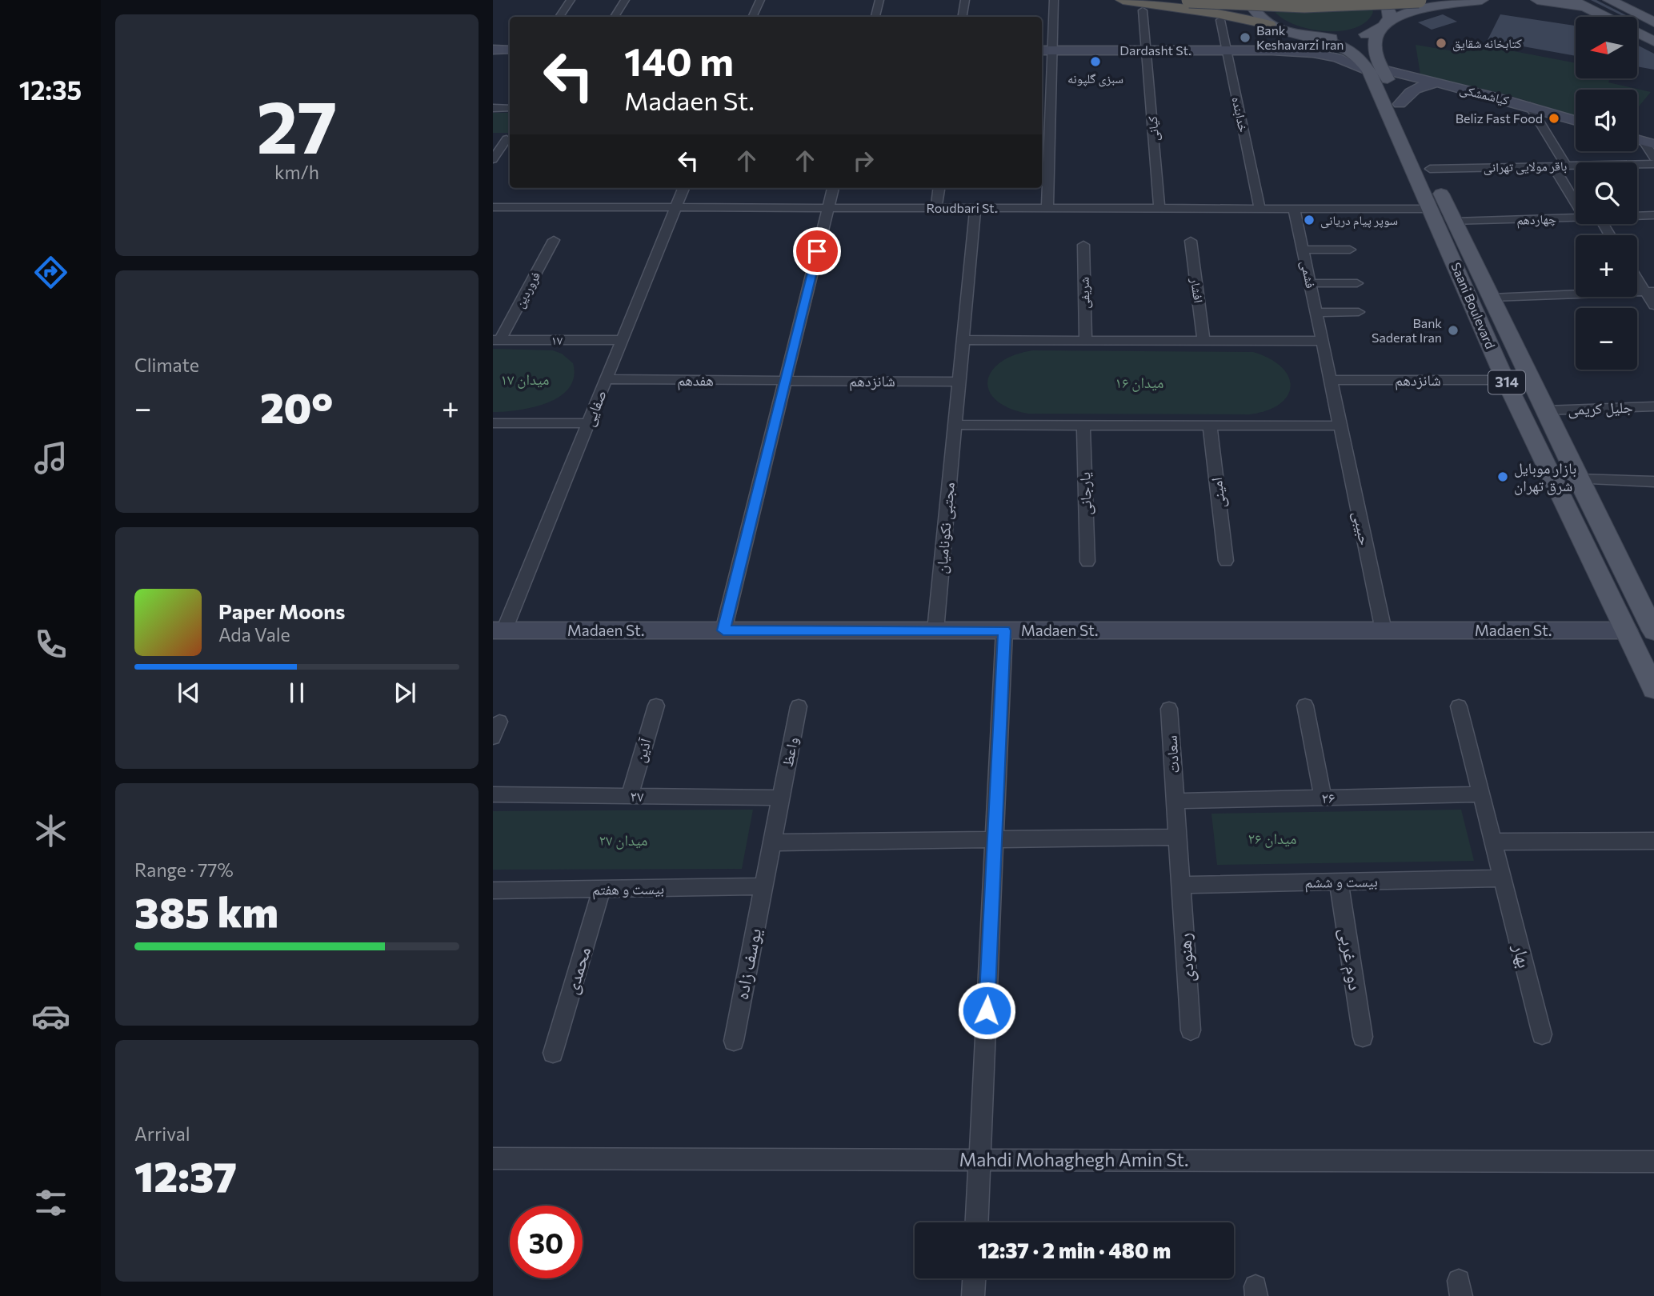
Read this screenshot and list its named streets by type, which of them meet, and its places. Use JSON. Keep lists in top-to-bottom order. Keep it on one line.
{"streets":{"main road":["Dardasht St.","کیاشمشکی","Saani Boulevard","314","Madaen St."],"street":["خدابنده","کیانی","باقر مولایی تهرانی","Roudbari St.","چهاردهم","فشمی","فروردین","افشار","شریفی","۱۷","هفدهم","شانزدهم","صفایی","جلیل کریمی","امینی","یارجانی","مجتبی نکونامیان","حبیبی","آذین","واعظ","سعادت","۲۷","۲۶","بیست و ششم","بیست و هفتم","بهار","رهنودی","دوم غربی","یوسف زاده","محمدی","Mahdi Mohaghegh Amin St."]},"crossings":[["Dardasht St.","کیاشمشکی"],["Dardasht St.","خدابنده"],["Dardasht St.","کیانی"],["Dardasht St.","Saani Boulevard"],["کیاشمشکی","Saani Boulevard"],["خدابنده","Roudbari St."],["کیانی","Roudbari St."],["باقر مولایی تهرانی","Saani Boulevard"],["Roudbari St.","فشمی"],["Roudbari St.","Saani Boulevard"],["Roudbari St.","صفایی"],["چهاردهم","Saani Boulevard"],["فروردین","۱۷"],["Saani Boulevard","شانزدهم"],["Saani Boulevard","جلیل کریمی"],["Saani Boulevard","Madaen St."],["۱۷","صفایی"],["هفدهم","شانزدهم"],["هفدهم","صفایی"],["صفایی","Madaen St."],["مجتبی نکونامیان","Madaen St."],["حبیبی","Madaen St."],["آذین","۲۷"],["واعظ","۲۷"],["واعظ","یوسف زاده"],["سعادت","۲۶"],["سعادت","رهنودی"],["۲۶","بهار"],["بیست و ششم","بهار"],["بیست و ششم","رهنودی"],["بیست و ششم","دوم غربی"],["بیست و هفتم","یوسف زاده"],["بیست و هفتم","محمدی"]],"parks":["میدان ۱۷","میدان ۱۶","میدان ۲۶","میدان ۲۷"],"places":["Bank Keshavarzi Iran","کتابخانه شقایق","سبزی گلپونه","Beliz Fast Food","سوپر پیام دریانی","Bank Saderat Iran","بازار موبایل شرق تهران"],"north":"left","page":{"tabs":"12:35","tile":[["27","km/h"],"Climate",["Range · 77%","385 km"],["Arrival","12:37"]],"map_buttons":["+","−"],"turn":["140 m","Madaen St."],"heat":["−","20°","+"],"song":["Paper Moons","Ada Vale"],"limit":"30","trip":"12:37 · 2 min · 480 m"}}
